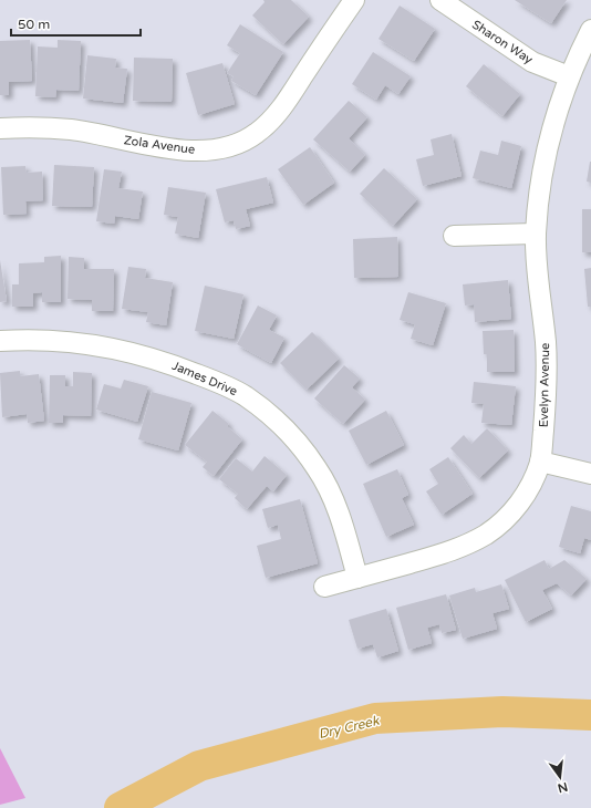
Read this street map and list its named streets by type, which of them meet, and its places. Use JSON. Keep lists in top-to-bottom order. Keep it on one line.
{"streets":{"street":["Sharon Way","Zola Avenue","James Drive","Evelyn Avenue"]},"crossings":[["Sharon Way","Evelyn Avenue"],["James Drive","Evelyn Avenue"]],"water":["Dry Creek"],"scale_bar":"50 m","north":"bottom"}
